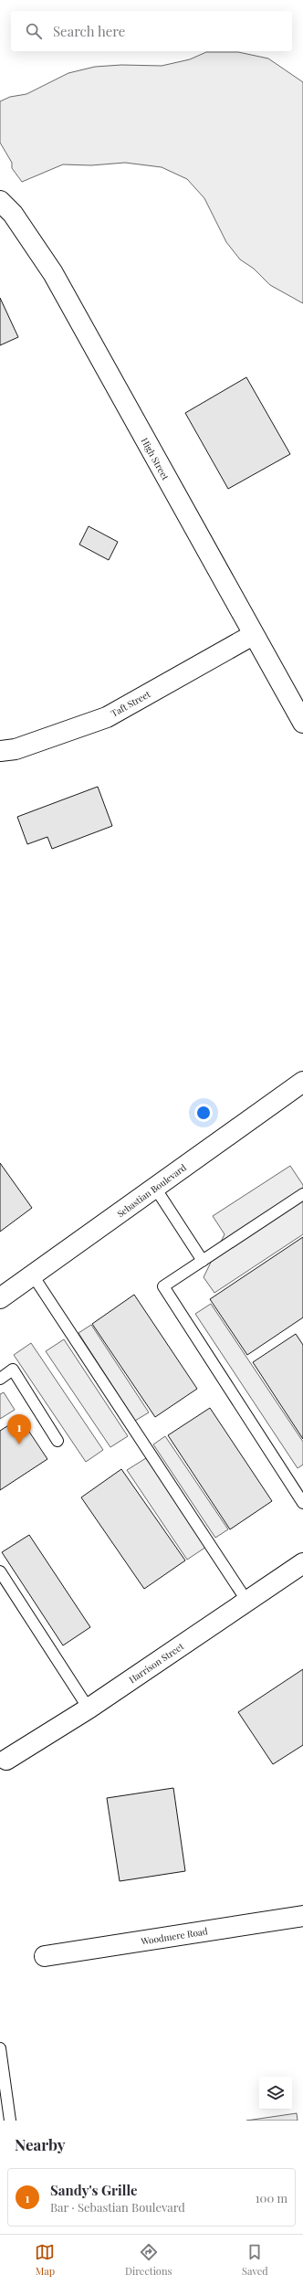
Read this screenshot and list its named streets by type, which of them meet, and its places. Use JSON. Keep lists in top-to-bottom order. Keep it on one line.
{"streets":{"street":["High Street","Taft Street","Sebastian Boulevard","Harrison Street","Woodmere Road"]},"crossings":[["High Street","Taft Street"]],"page":{"search":"Search here","pins":"1","heading":"Nearby","list":[{"mark":"1","name":"Sandy's Grille","note":"Bar · Sebastian Boulevard","value":"100 m"}],"nav":["Map","Directions","Saved"]}}
